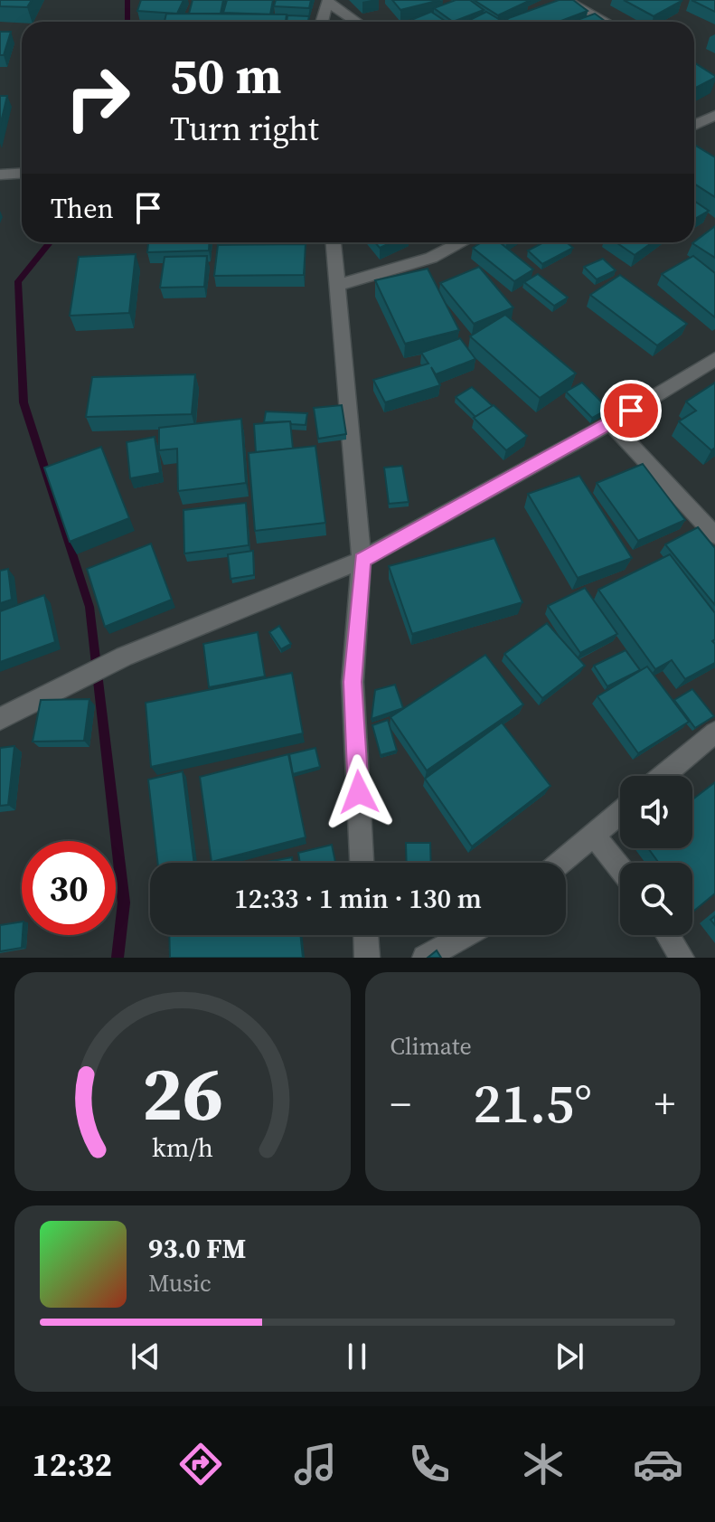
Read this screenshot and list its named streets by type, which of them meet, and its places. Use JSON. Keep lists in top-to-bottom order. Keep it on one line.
{"page":{"turn":["50 m","Turn right"],"then":"Then","limit":"30","trip":"12:33 · 1 min · 130 m","tile":"Climate","heat":["−","21.5°","+"],"song":["93.0 FM","Music"],"tabs":"12:32","gauge":["26","km/h"]}}
